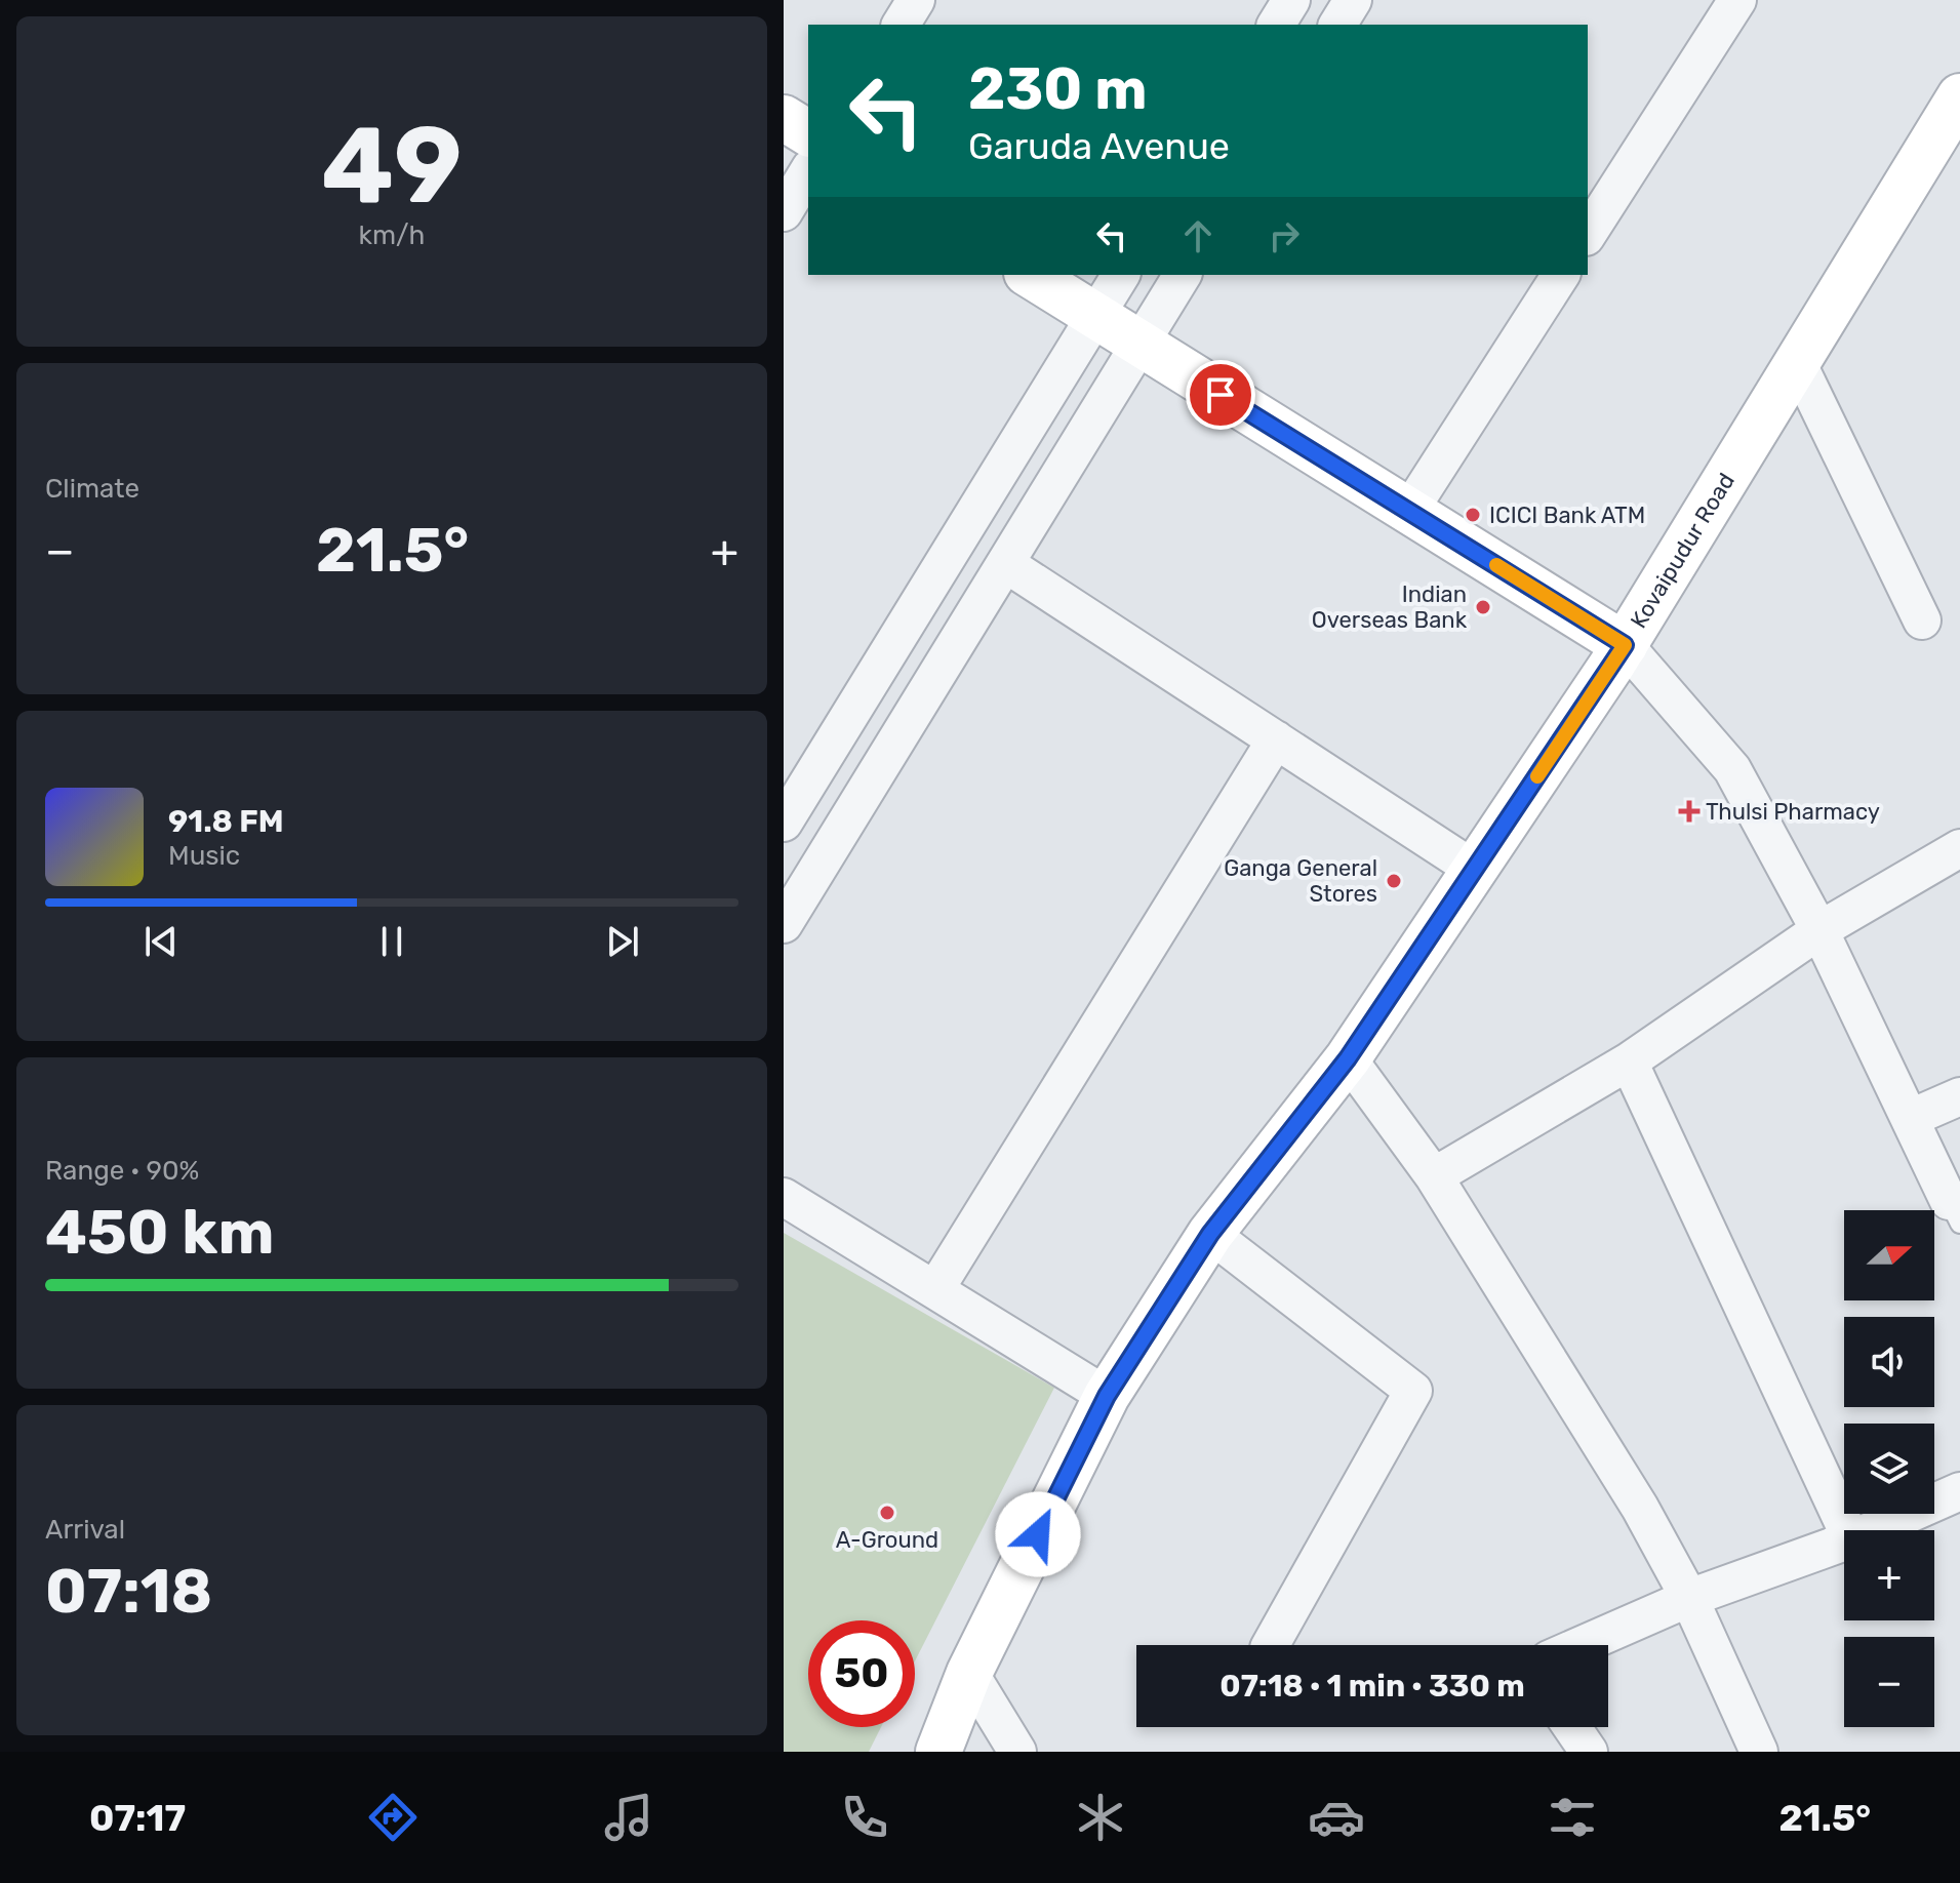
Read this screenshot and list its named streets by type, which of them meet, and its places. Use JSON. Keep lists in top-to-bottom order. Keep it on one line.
{"streets":{"main road":["Kovaipudur Road"]},"places":{"other":["ICICI Bank ATM","Indian Overseas Bank","Ganga General Stores","A-Ground"],"health":["Thulsi Pharmacy"]},"north":"right","page":{"tile":[["49","km/h"],"Climate",["Range · 90%","450 km"],["Arrival","07:18"]],"turn":["230 m","Garuda Avenue"],"heat":["−","21.5°","+"],"song":["91.8 FM","Music"],"map_buttons":["+","−"],"limit":"50","trip":"07:18 · 1 min · 330 m","tabs":["07:17","21.5°"]}}
